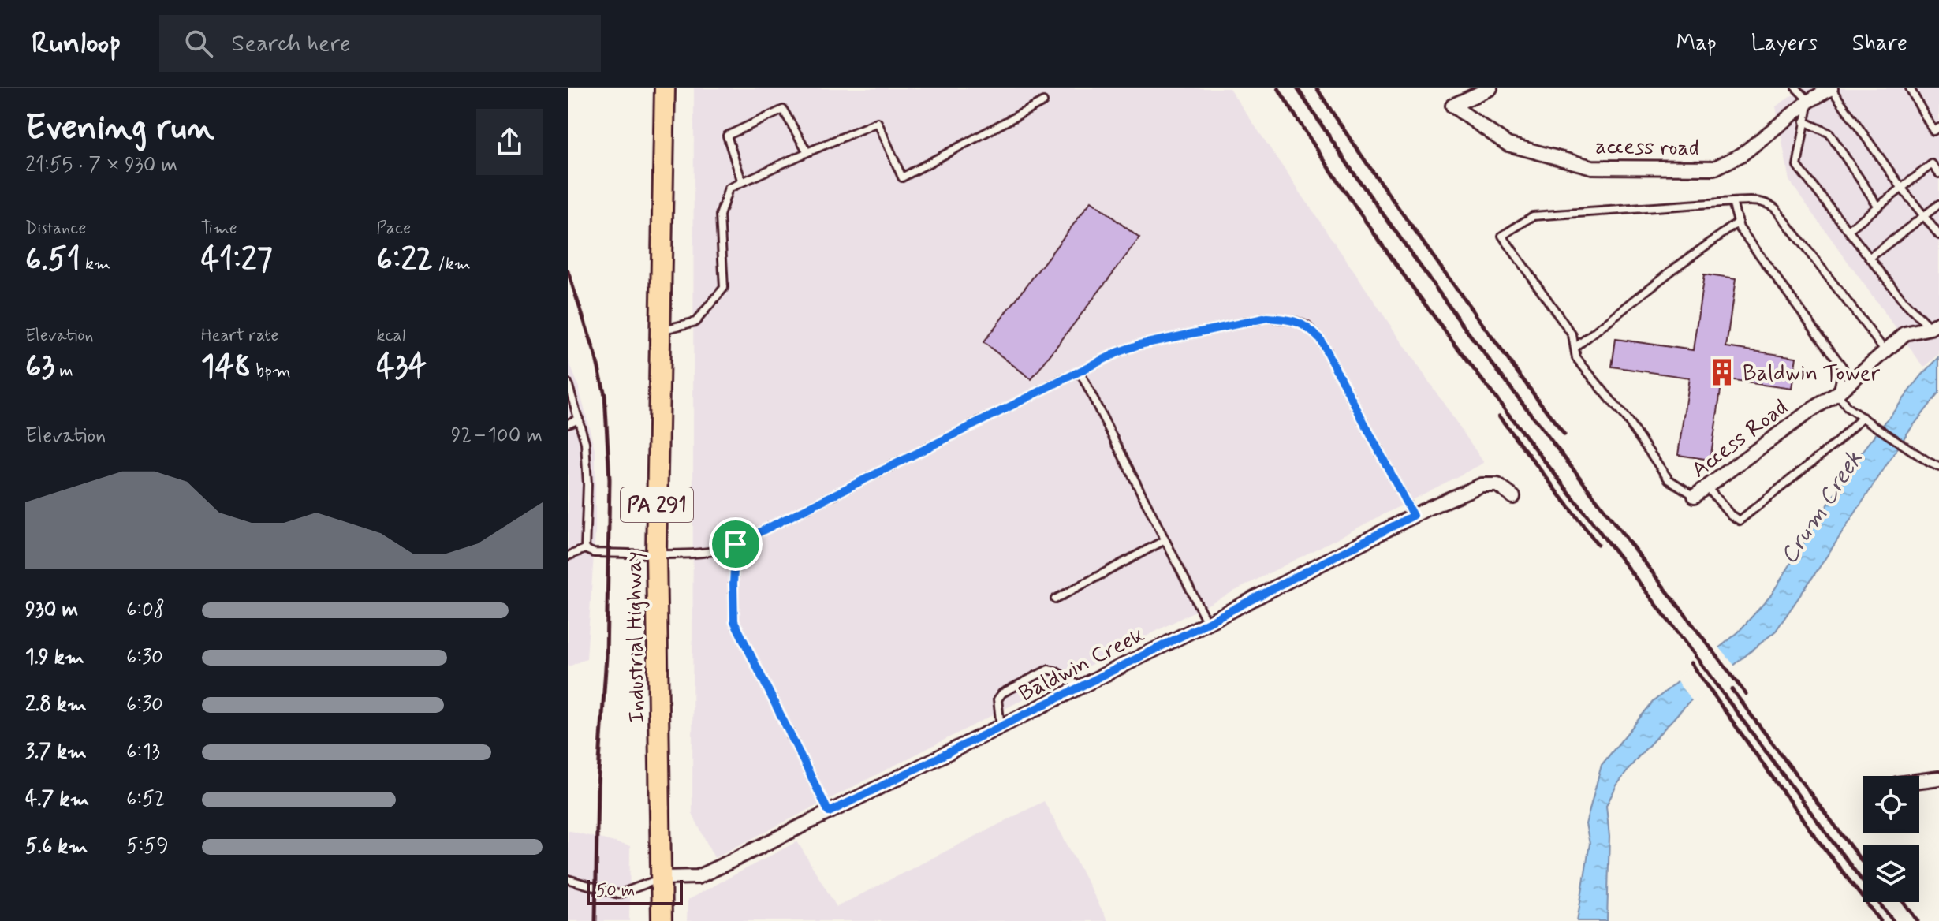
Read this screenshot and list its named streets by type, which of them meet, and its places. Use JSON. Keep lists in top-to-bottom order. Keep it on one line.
{"streets":{"main road":["PA 291","Industrial Highway"],"street":["access road","Access Road","Baldwin Creek"]},"crossings":[["access road","Access Road"],["Industrial Highway","Baldwin Creek"]],"water":["Crum Creek"],"places":{"building":["Baldwin Tower"]},"scale_bar":"50 m","page":{"header":"Runloop","search":"Search here","nav":["Map","Layers","Share"],"heading":["Evening run","21:55 · 7 × 930 m"],"stats":[["Distance","6.51 km"],["Time","41:27"],["Pace","6:22 /km"],["Elevation","63 m"],["Heart rate","148 bpm"],["kcal","434"]],"chart":["Elevation","92–100 m"],"list":[{"name":"930 m","note":"6:08"},{"name":"1.9 km","note":"6:30"},{"name":"2.8 km","note":"6:30"},{"name":"3.7 km","note":"6:13"},{"name":"4.7 km","note":"6:52"},{"name":"5.6 km","note":"5:59"}],"scale":"50 m"}}
